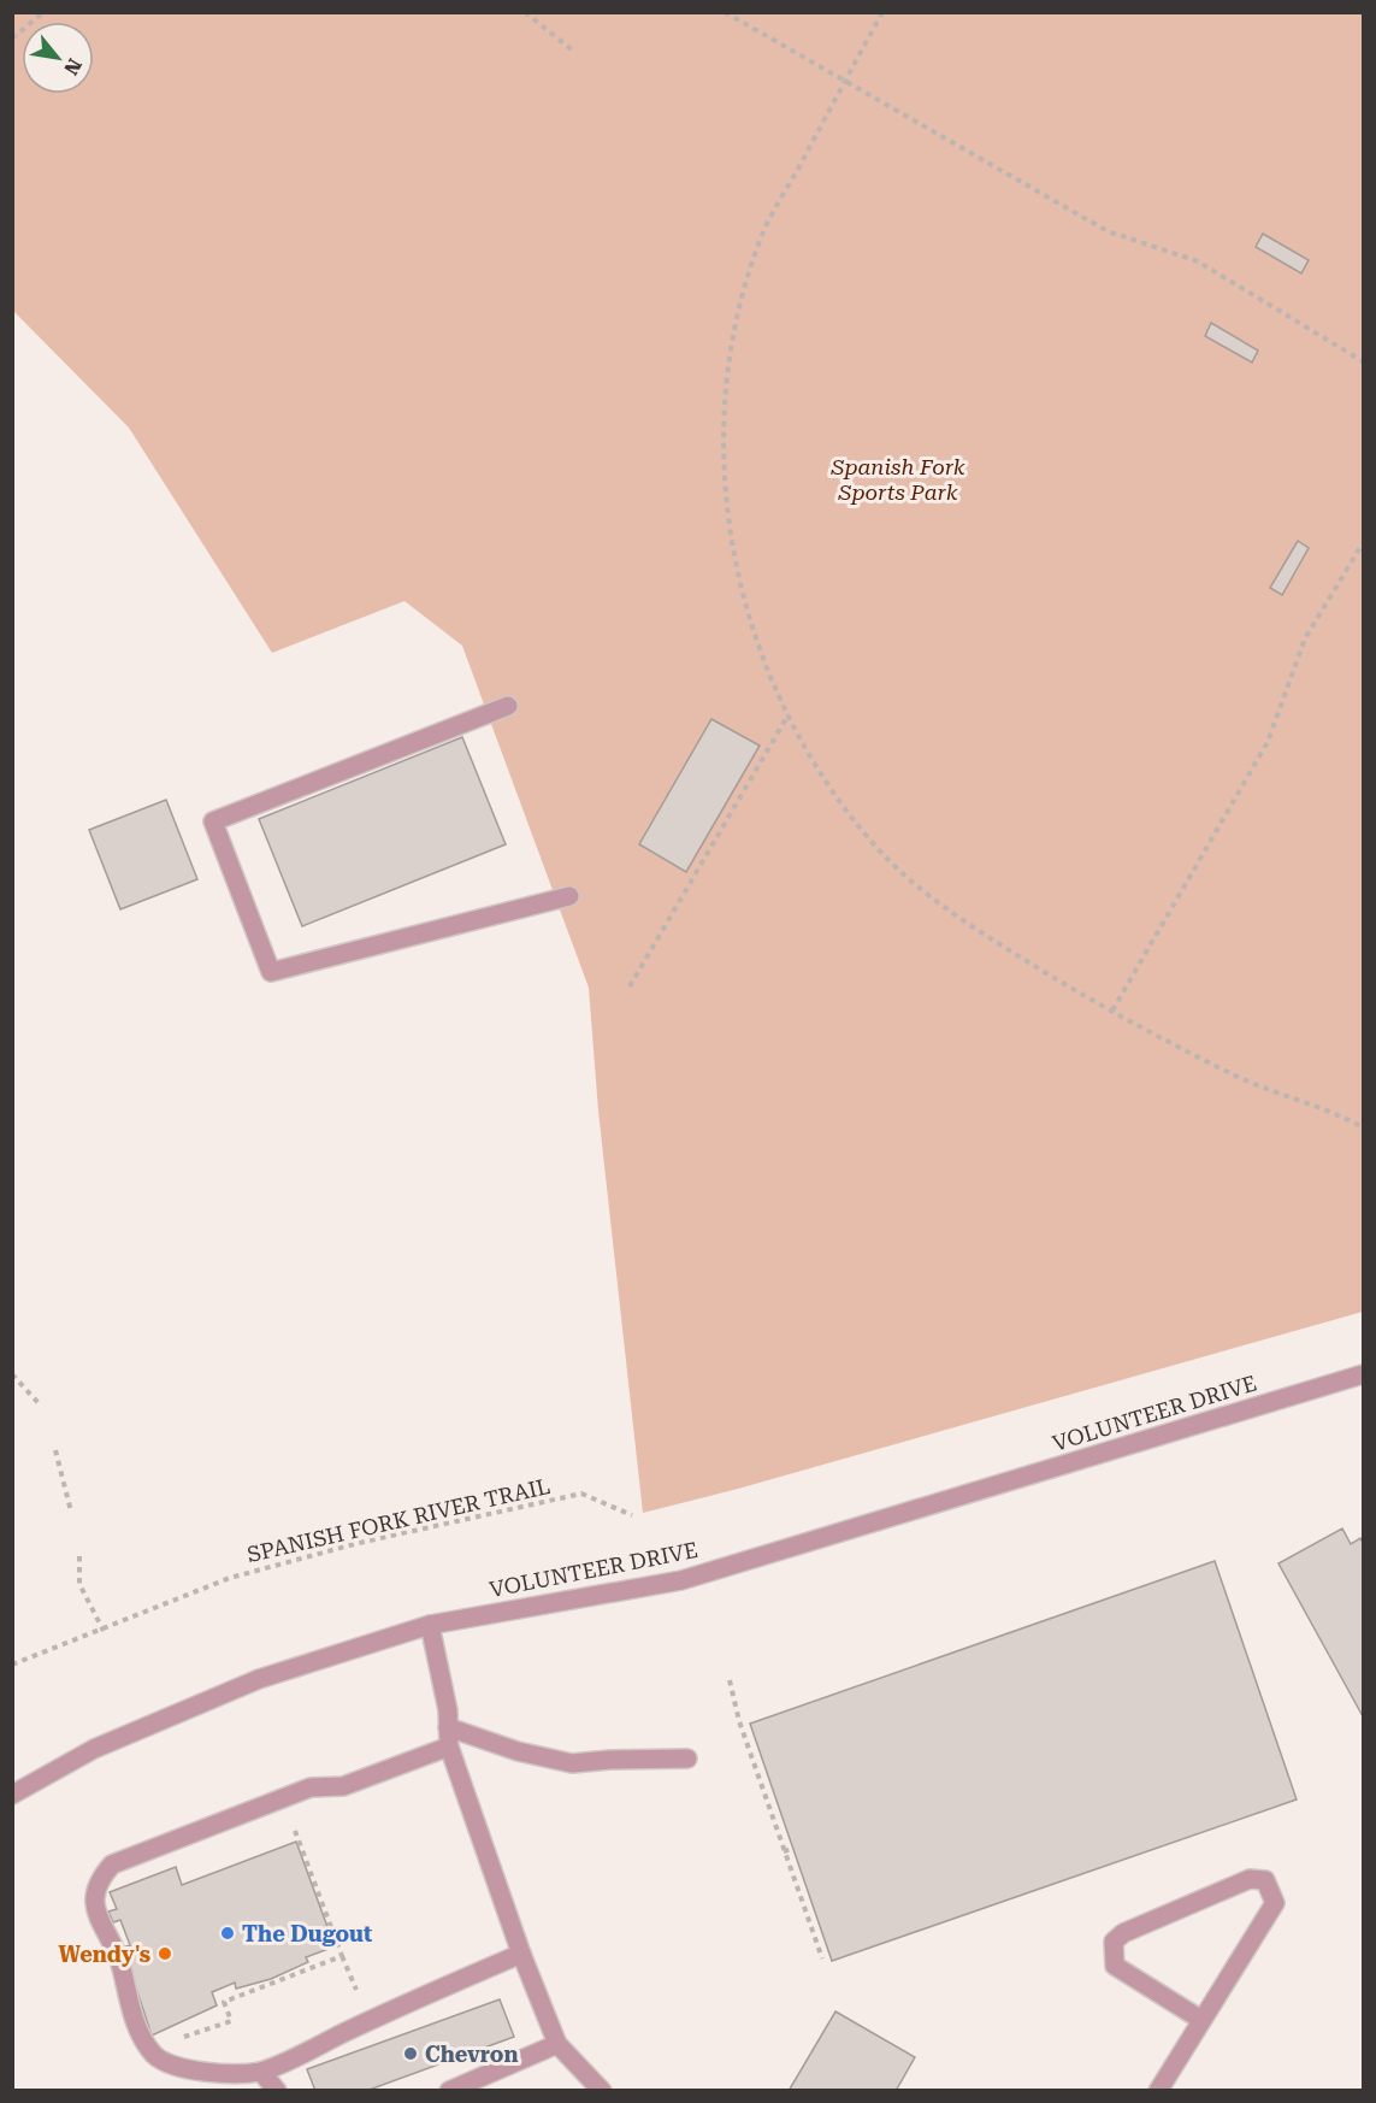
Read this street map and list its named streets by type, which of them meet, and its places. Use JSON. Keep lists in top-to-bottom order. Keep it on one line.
{"streets":{"street":["VOLUNTEER DRIVE"],"path":["SPANISH FORK RIVER TRAIL"]},"parks":["Spanish Fork Sports Park"],"places":["The Dugout","Wendy's","Chevron"],"north":"bottom right"}
